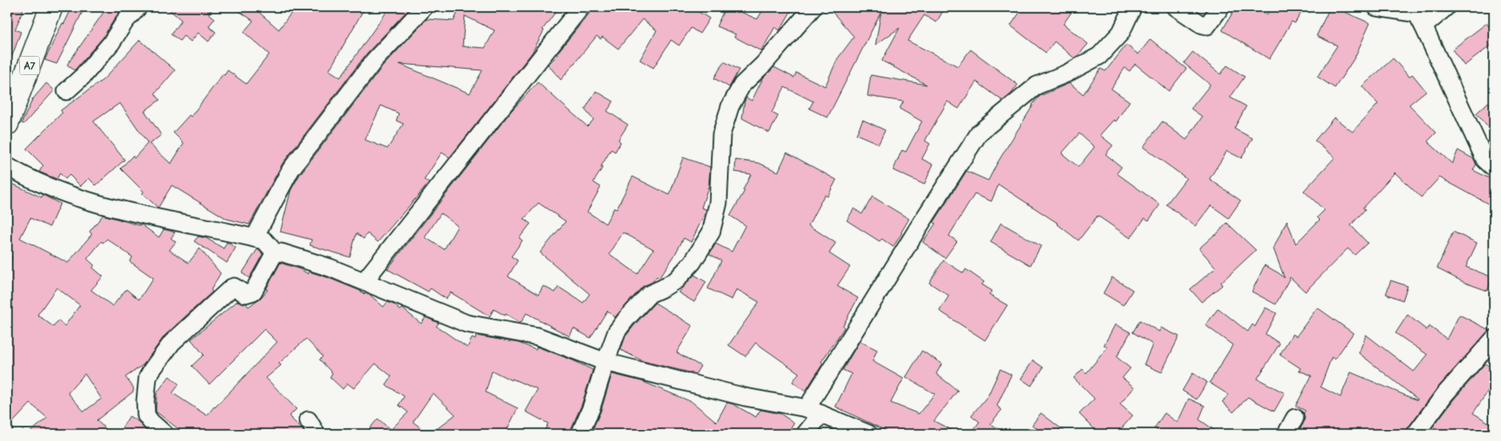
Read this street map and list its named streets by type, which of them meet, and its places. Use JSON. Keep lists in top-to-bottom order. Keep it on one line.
{"streets":{"highway":["A7"]}}
